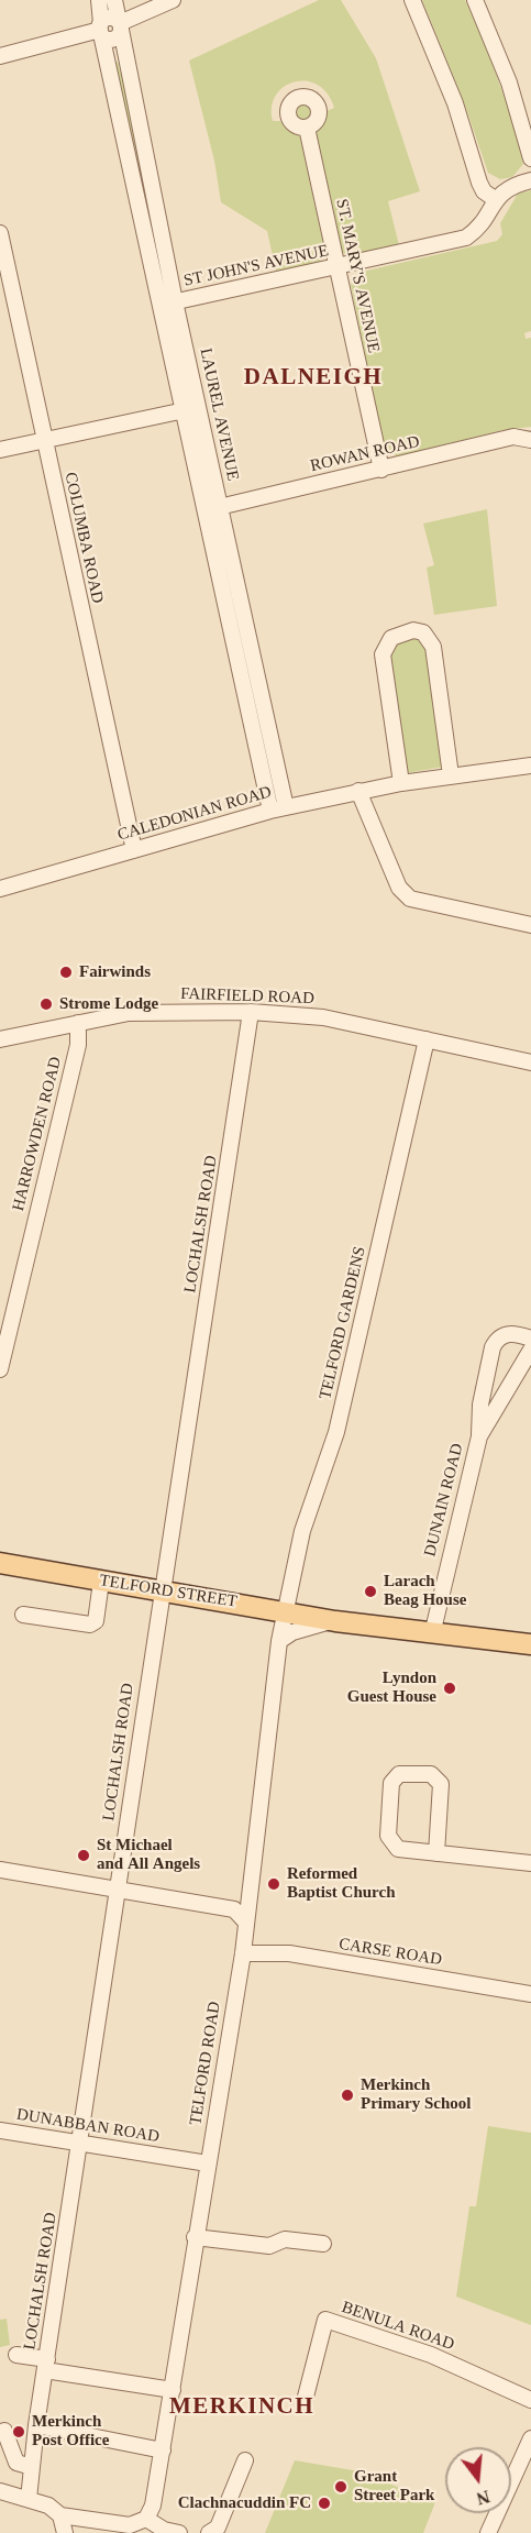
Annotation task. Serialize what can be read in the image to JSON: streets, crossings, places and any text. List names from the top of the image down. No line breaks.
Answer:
{"streets":{"main road":["TELFORD STREET"],"street":["ST JOHN'S AVENUE","ST. MARY'S AVENUE","LAUREL AVENUE","ROWAN ROAD","COLUMBA ROAD","CALEDONIAN ROAD","FAIRFIELD ROAD","HARROWDEN ROAD","LOCHALSH ROAD","TELFORD GARDENS","DUNAIN ROAD","CARSE ROAD","TELFORD ROAD","DUNABBAN ROAD","BENULA ROAD"]},"crossings":[["ST JOHN'S AVENUE","ST. MARY'S AVENUE"],["ST JOHN'S AVENUE","LAUREL AVENUE"],["ST. MARY'S AVENUE","ROWAN ROAD"],["LAUREL AVENUE","ROWAN ROAD"],["LAUREL AVENUE","CALEDONIAN ROAD"],["COLUMBA ROAD","CALEDONIAN ROAD"],["FAIRFIELD ROAD","HARROWDEN ROAD"],["FAIRFIELD ROAD","LOCHALSH ROAD"],["FAIRFIELD ROAD","TELFORD GARDENS"],["LOCHALSH ROAD","TELFORD STREET"],["LOCHALSH ROAD","DUNABBAN ROAD"],["TELFORD GARDENS","TELFORD STREET"],["TELFORD GARDENS","TELFORD ROAD"],["DUNAIN ROAD","TELFORD STREET"],["TELFORD STREET","TELFORD ROAD"],["CARSE ROAD","TELFORD ROAD"],["TELFORD ROAD","DUNABBAN ROAD"]],"districts":["DALNEIGH","MERKINCH"],"places":["Fairwinds","Strome Lodge","Larach Beag House","Lyndon Guest House","St Michael and All Angels","Reformed Baptist Church","Merkinch Primary School","Merkinch Post Office","Grant Street Park","Clachnacuddin FC"],"north":"bottom"}
